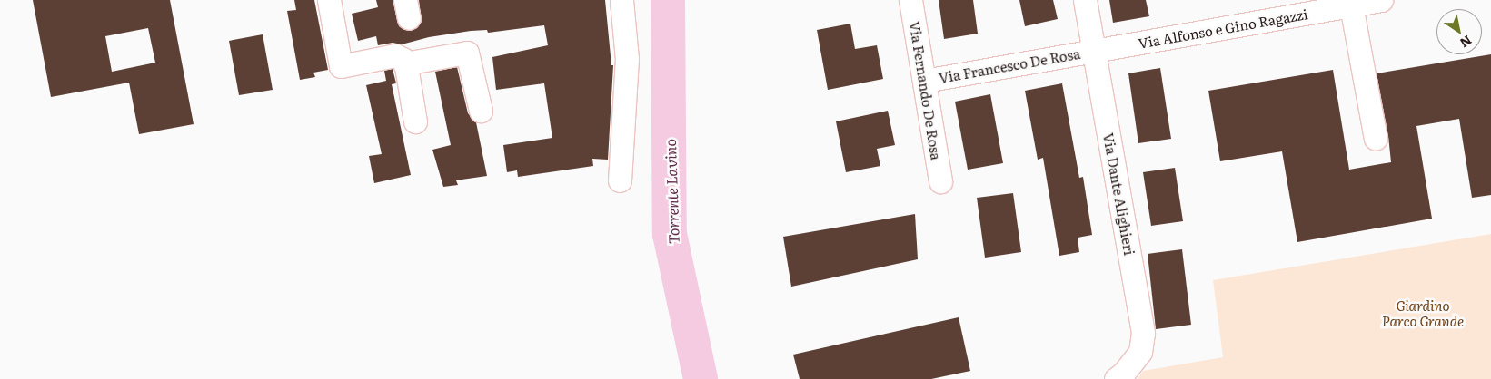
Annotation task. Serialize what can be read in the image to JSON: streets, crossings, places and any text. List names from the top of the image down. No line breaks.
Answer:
{"streets":{"street":["Via Alfonso e Gino Ragazzi","Via Francesco De Rosa","Via Fernando De Rosa","Via Dante Alighieri"]},"crossings":[["Via Alfonso e Gino Ragazzi","Via Francesco De Rosa"],["Via Alfonso e Gino Ragazzi","Via Dante Alighieri"],["Via Francesco De Rosa","Via Fernando De Rosa"],["Via Francesco De Rosa","Via Dante Alighieri"]],"water":["Torrente Lavino"],"parks":["Giardino Parco Grande"],"north":"bottom right"}
